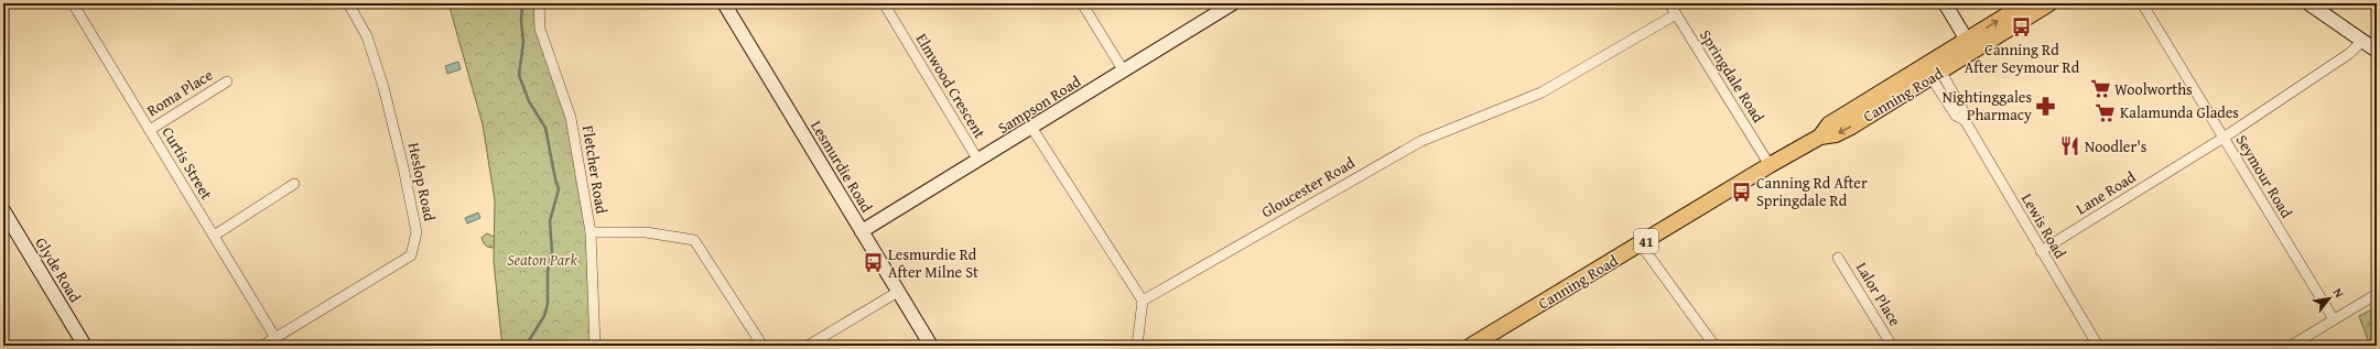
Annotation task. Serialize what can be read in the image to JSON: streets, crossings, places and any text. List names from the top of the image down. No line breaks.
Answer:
{"streets":{"main road":["Canning Road","41"],"street":["Springdale Road","Elmwood Crescent","Roma Place","Sampson Road","Curtis Street","Lesmurdie Road","Fletcher Road","Seymour Road","Heslop Road","Gloucester Road","Lane Road","Lewis Road","Glyde Road","Lalor Place"]},"crossings":[["Springdale Road","Canning Road"],["Springdale Road","Gloucester Road"],["Elmwood Crescent","Sampson Road"],["Roma Place","Curtis Street"],["Canning Road","Lewis Road"],["Sampson Road","Lesmurdie Road"],["Curtis Street","Heslop Road"],["Seymour Road","Lane Road"],["Lane Road","Lewis Road"]],"parks":["Seaton Park"],"places":{"bus stop":["Canning Rd After Seymour Rd","Canning Rd After Springdale Rd","Lesmurdie Rd After Milne St"],"supermarket":["Woolworths","Kalamunda Glades"],"pharmacy":["Nightinggales Pharmacy"],"restaurant":["Noodler's"]},"north":"top right"}
